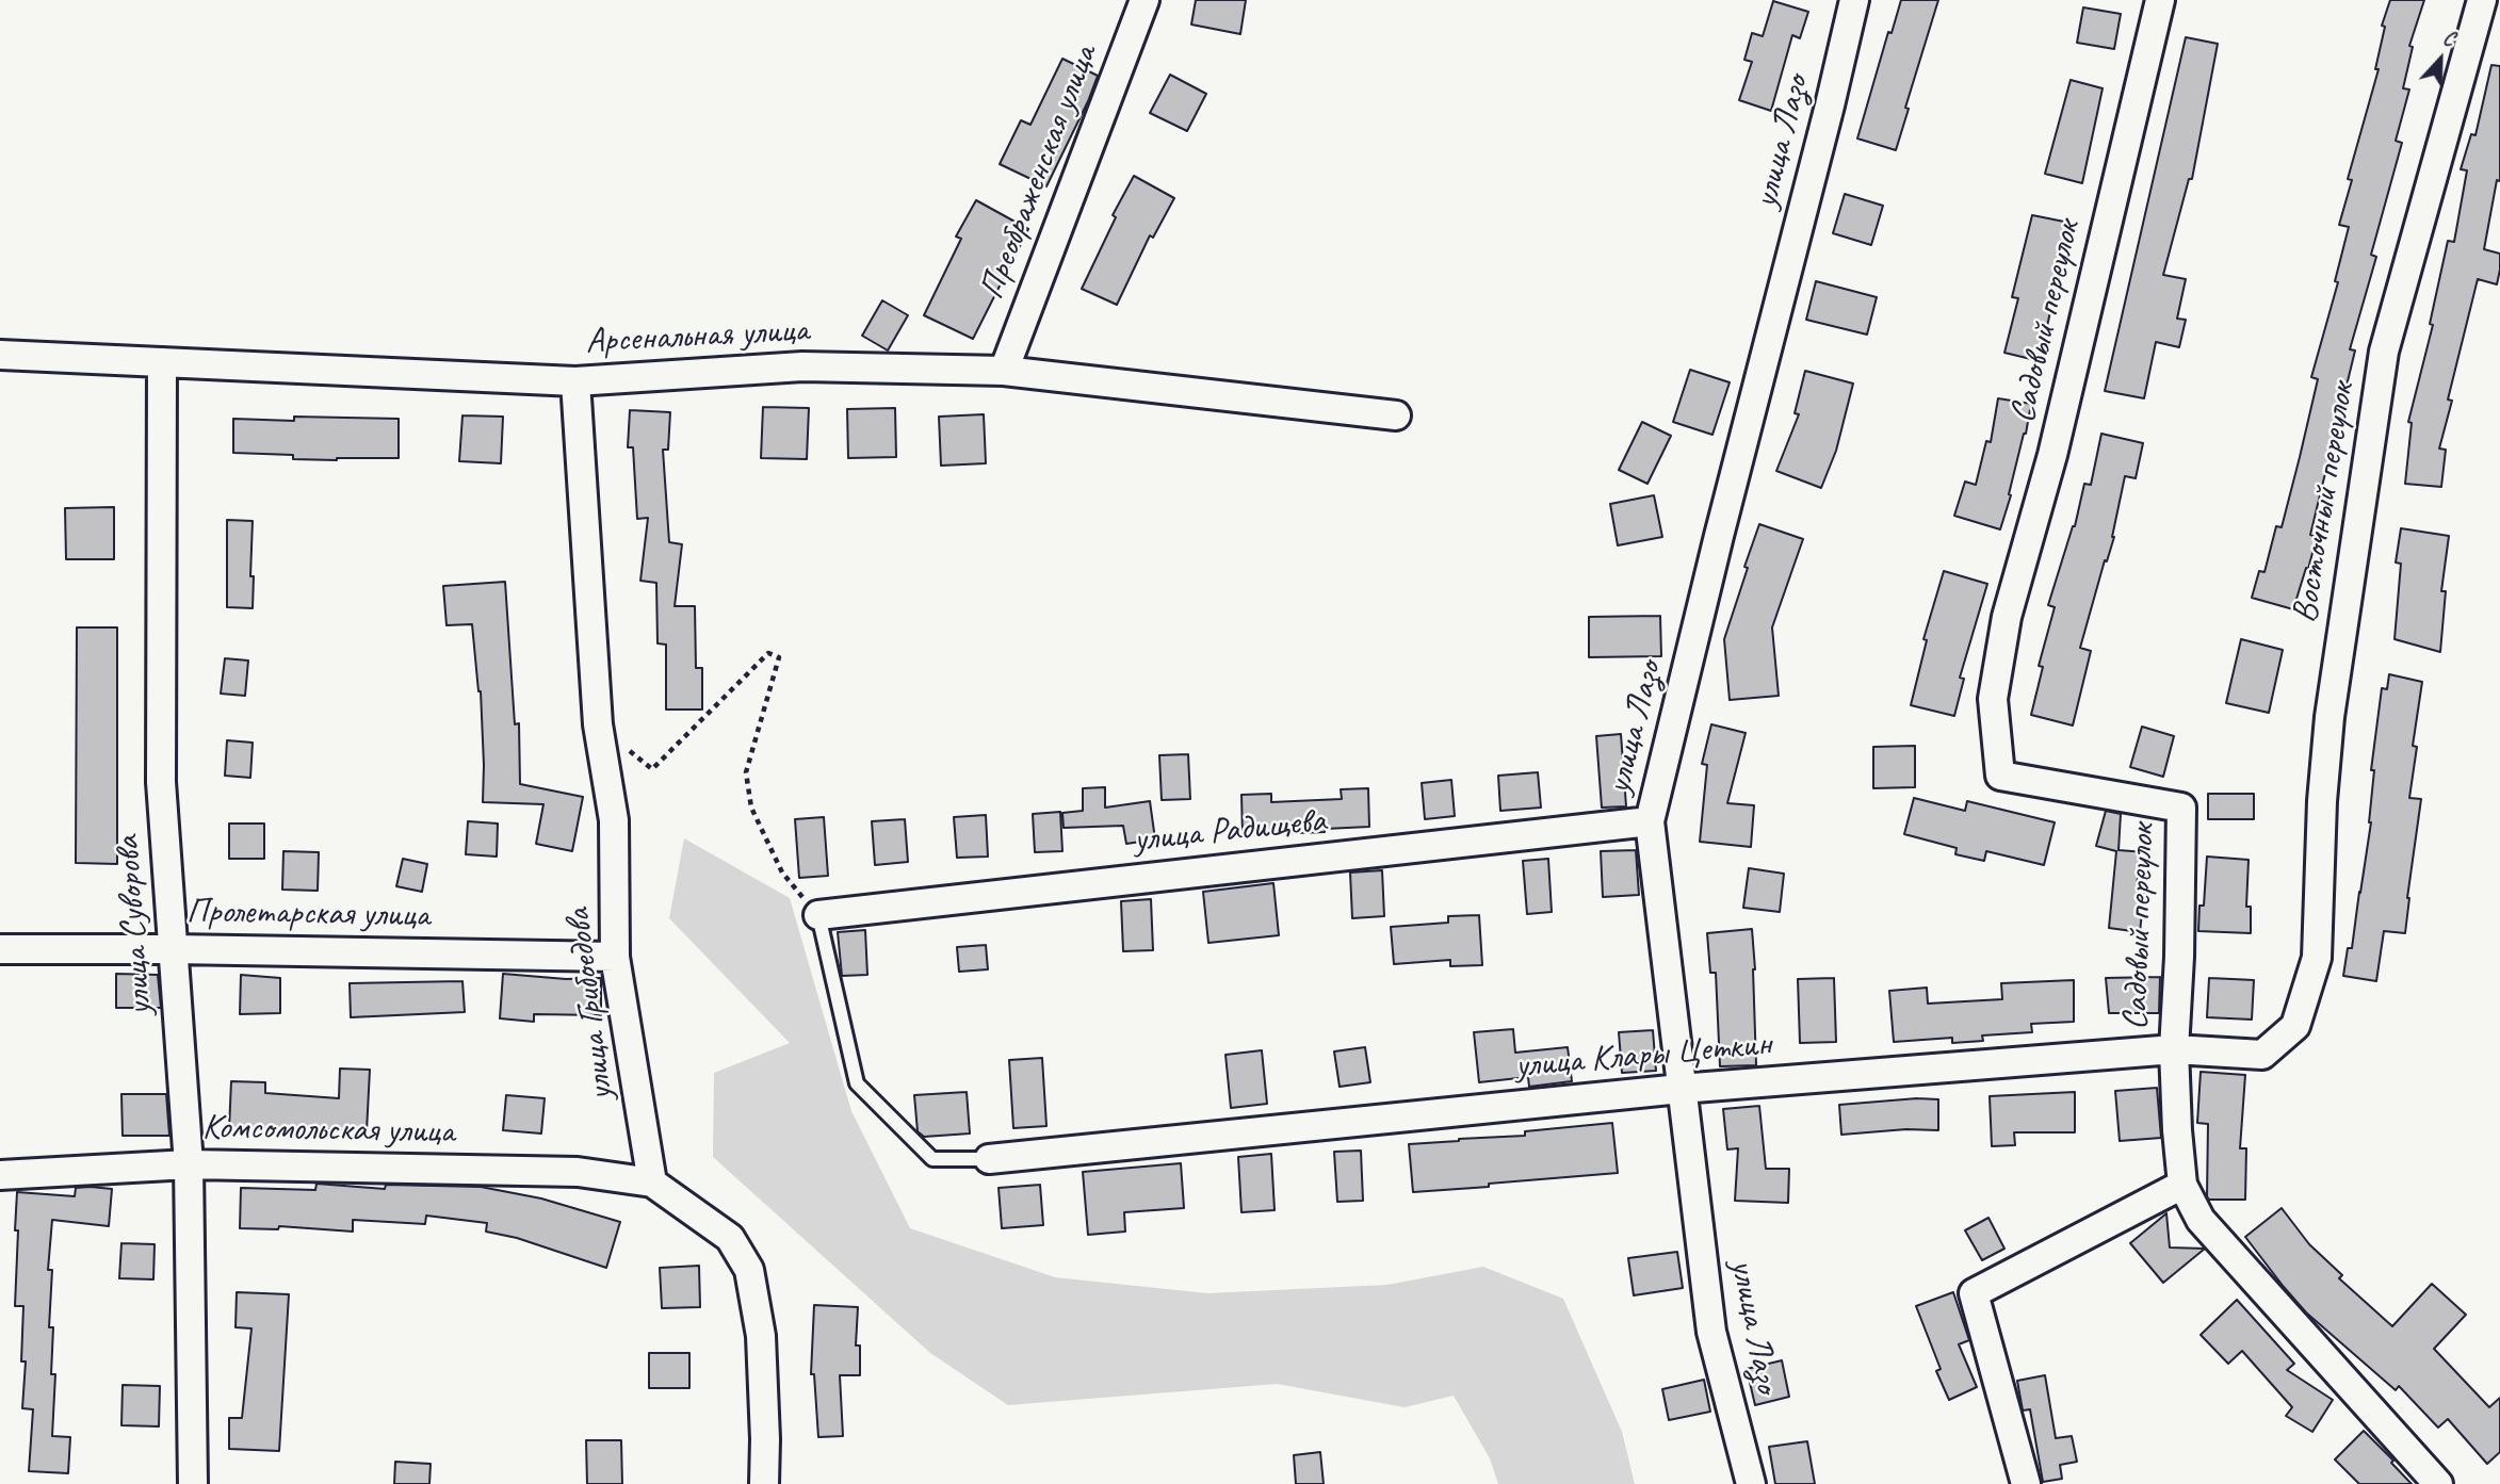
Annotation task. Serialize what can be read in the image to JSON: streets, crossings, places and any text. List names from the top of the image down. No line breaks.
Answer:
{"streets":{"street":["улица Лазо","Преображенская улица","Садовый переулок","Арсенальная улица","Восточный переулок","улица Радищева","Пролетарская улица","улица Суворова","улица Грибоедова","улица Клары Цеткин","Комсомольская улица"]},"crossings":[["улица Лазо","улица Радищева"],["улица Лазо","улица Клары Цеткин"],["Преображенская улица","Арсенальная улица"],["Садовый переулок","улица Клары Цеткин"],["Арсенальная улица","улица Суворова"],["Арсенальная улица","улица Грибоедова"],["Восточный переулок","улица Клары Цеткин"],["Пролетарская улица","улица Суворова"],["Пролетарская улица","улица Грибоедова"],["улица Суворова","Комсомольская улица"],["улица Грибоедова","Комсомольская улица"]],"north":"top"}
